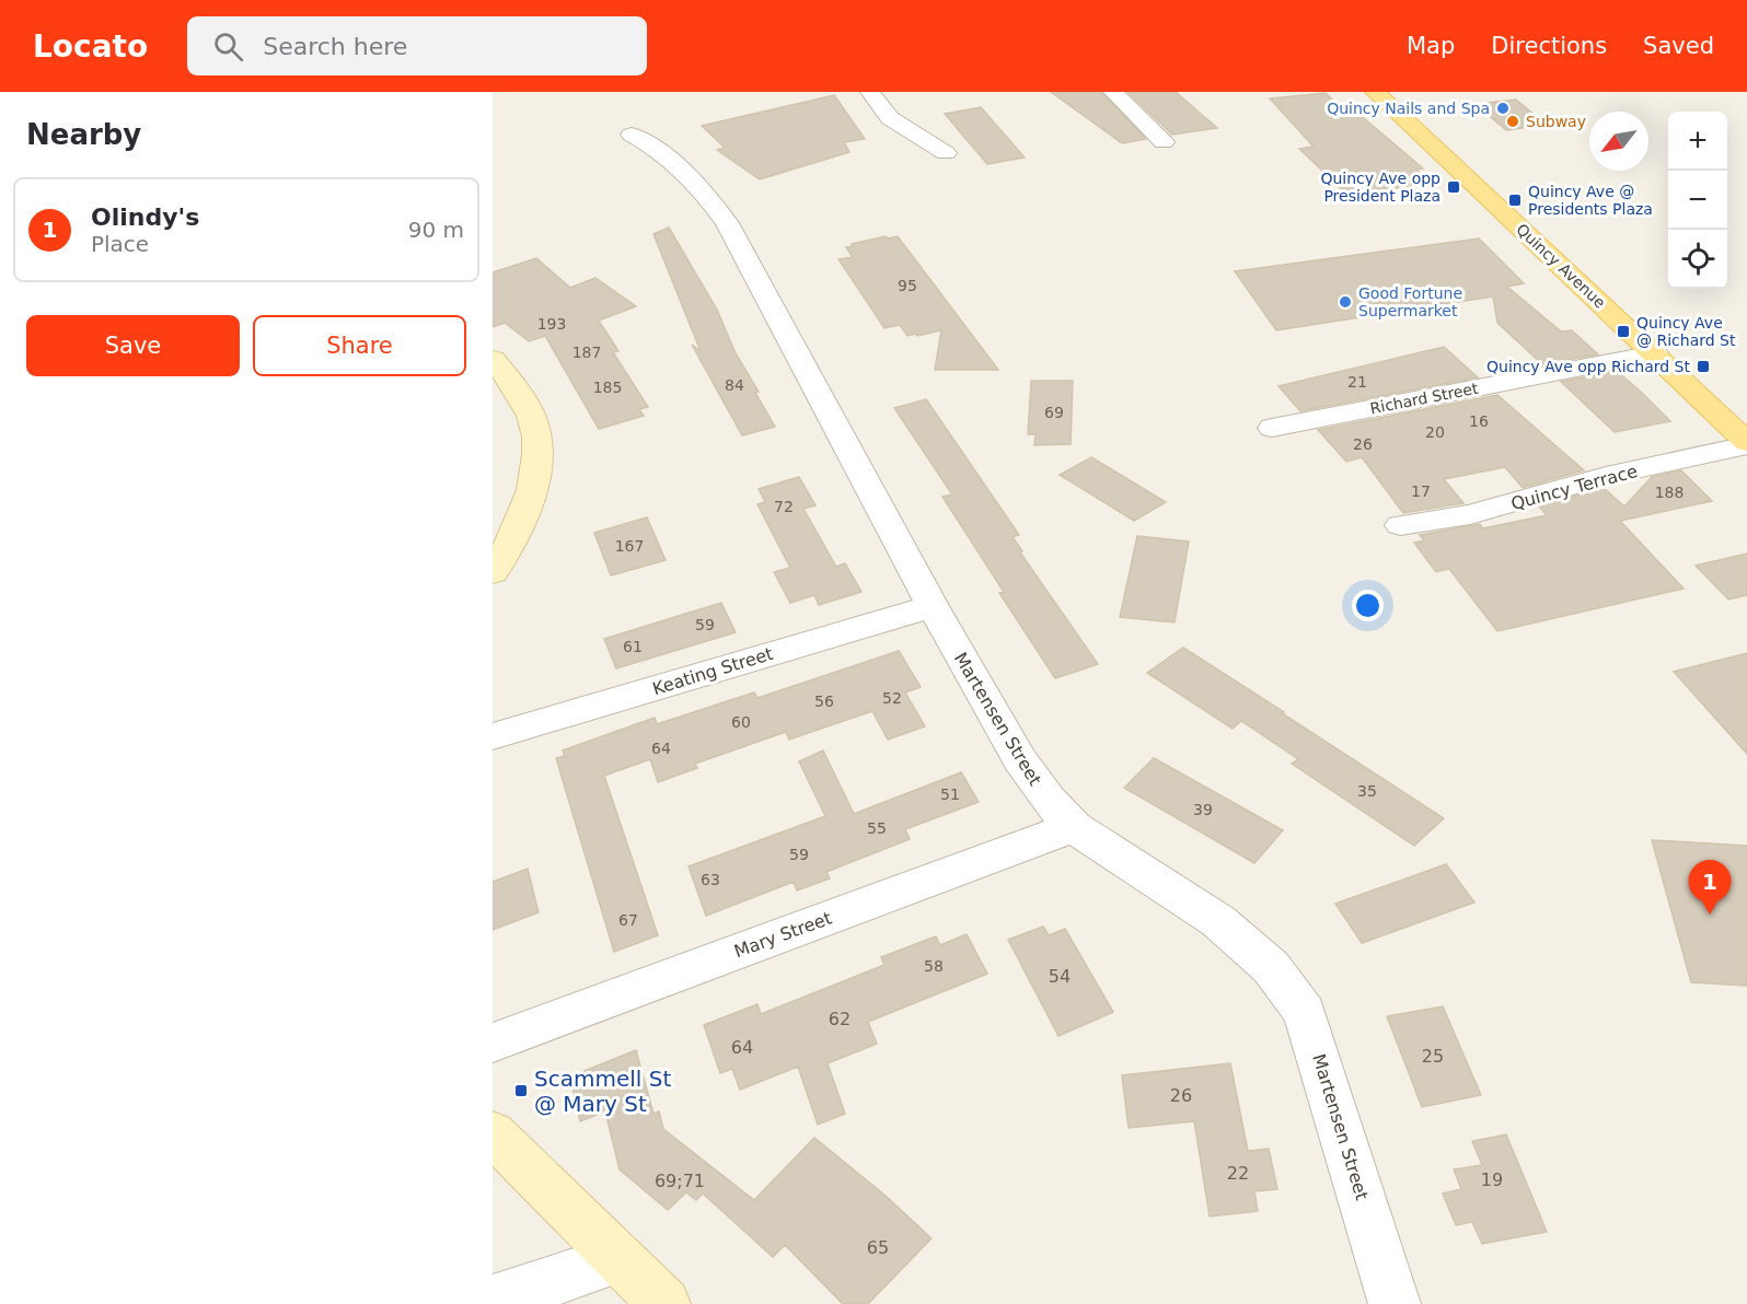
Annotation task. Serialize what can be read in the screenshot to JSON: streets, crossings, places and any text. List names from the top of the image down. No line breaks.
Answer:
{"streets":{"main road":["Quincy Avenue"],"street":["Richard Street","Quincy Terrace","Keating Street","Martensen Street","Mary Street"]},"crossings":[["Quincy Avenue","Richard Street"],["Quincy Avenue","Quincy Terrace"],["Keating Street","Martensen Street"],["Martensen Street","Mary Street"]],"places":{"other":["Quincy Nails and Spa","Subway","Good Fortune Supermarket"],"transit":["Quincy Ave opp President Plaza","Quincy Ave @ Presidents Plaza","Quincy Ave @ Richard St","Quincy Ave opp Richard St","Scammell St @ Mary St"]},"house_numbers":["95","193","187","21","84","185","69","16","20","26","17","188","72","167","59","61","52","56","60","64","35","51","39","55","59","63","67","58","54","62","64","25","26","22","19","69;71","65"],"north":"bottom left","page":{"header":"Locato","search":"Search here","nav":["Map","Directions","Saved"],"heading":"Nearby","map_buttons":["+","−"],"list":[{"mark":"1","name":"Olindy's","note":"Place","value":"90 m"}],"buttons":["Save","Share"],"pins":"1"}}
